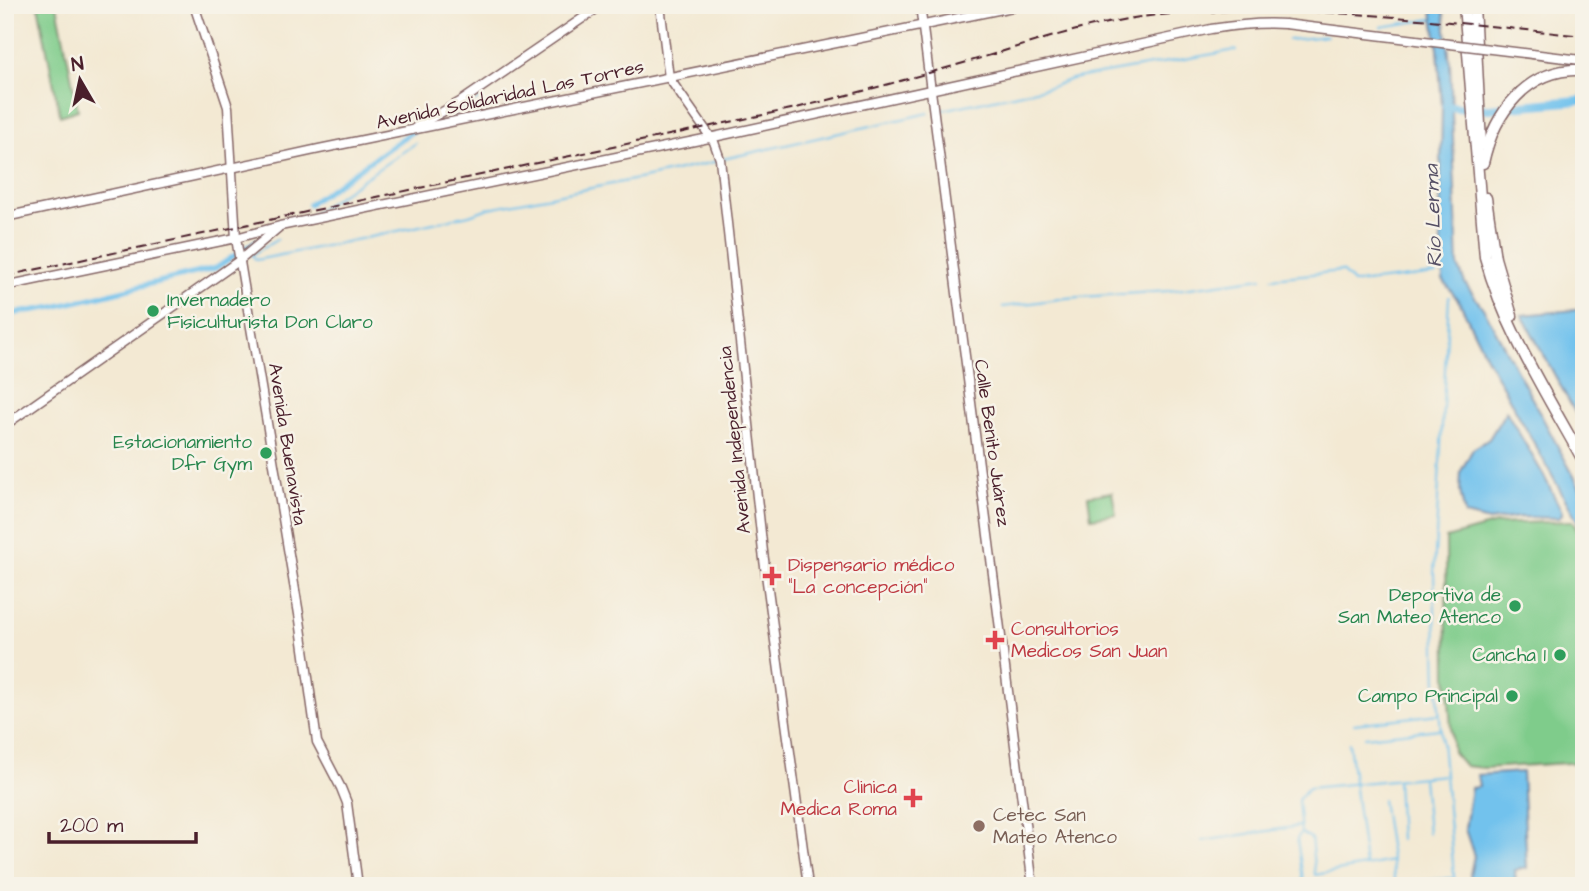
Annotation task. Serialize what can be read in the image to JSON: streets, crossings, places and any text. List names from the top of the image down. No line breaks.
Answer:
{"streets":{"main road":["Avenida Solidaridad Las Torres","Avenida Independencia","Calle Benito Juárez","Avenida Buenavista"]},"crossings":[["Avenida Solidaridad Las Torres","Avenida Independencia"],["Avenida Solidaridad Las Torres","Calle Benito Juárez"],["Avenida Solidaridad Las Torres","Avenida Buenavista"]],"water":["Río Lerma"],"places":{"other":["Invernadero Fisiculturista Don Claro","Estacionamiento Dfr Gym","Deportiva de San Mateo Atenco","Cancha 1","Campo Principal","Cetec San Mateo Atenco"],"health":["Dispensario médico \"La concepción\"","Consultorios Medicos San Juan","Clinica Medica Roma"]},"scale_bar":"200 m","north":"top"}
